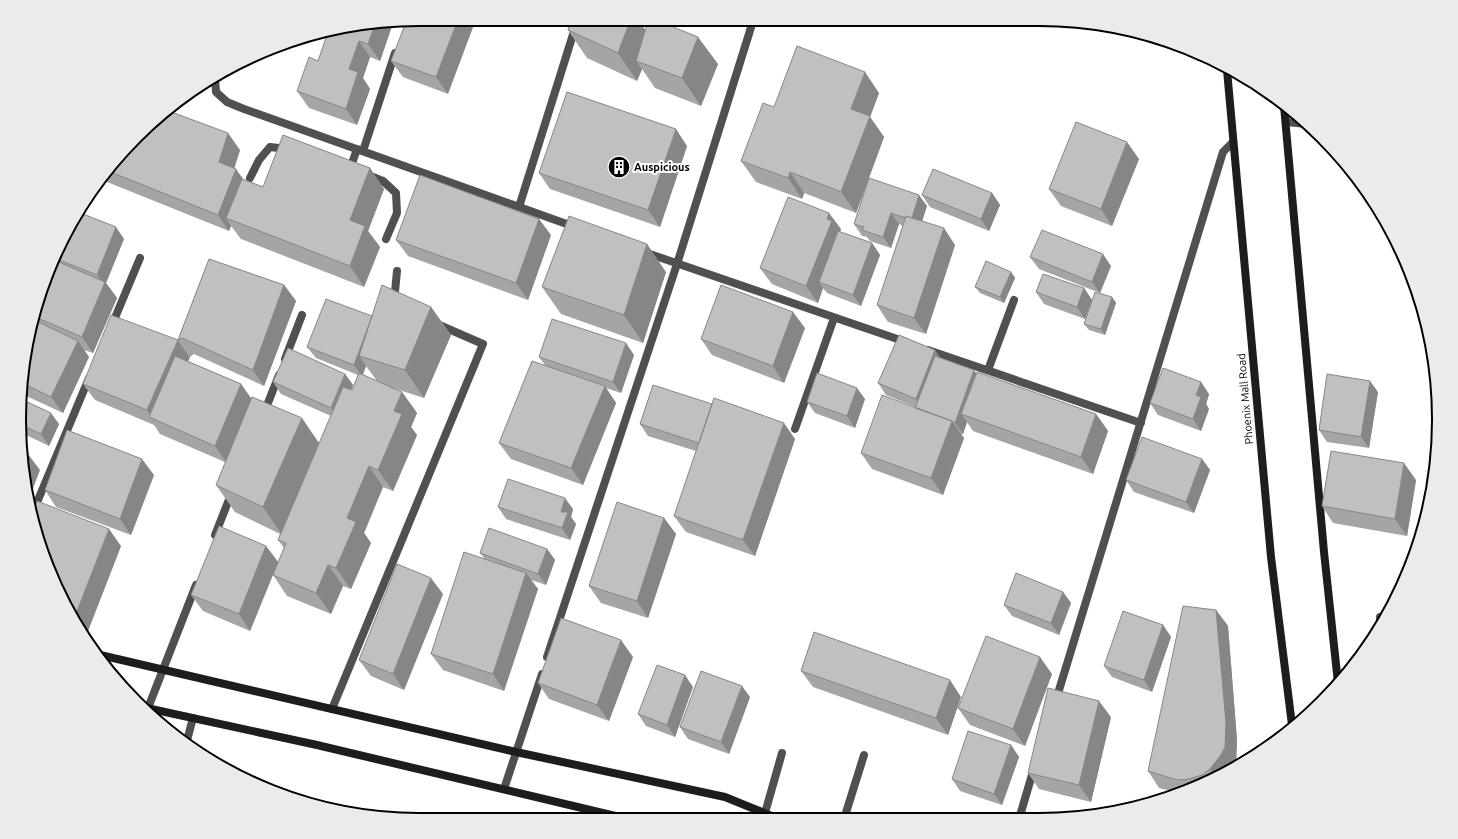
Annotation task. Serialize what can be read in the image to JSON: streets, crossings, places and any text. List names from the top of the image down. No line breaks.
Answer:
{"streets":{"street":["Phoenix Mall Road"]},"places":{"building":["Auspicious"]}}
